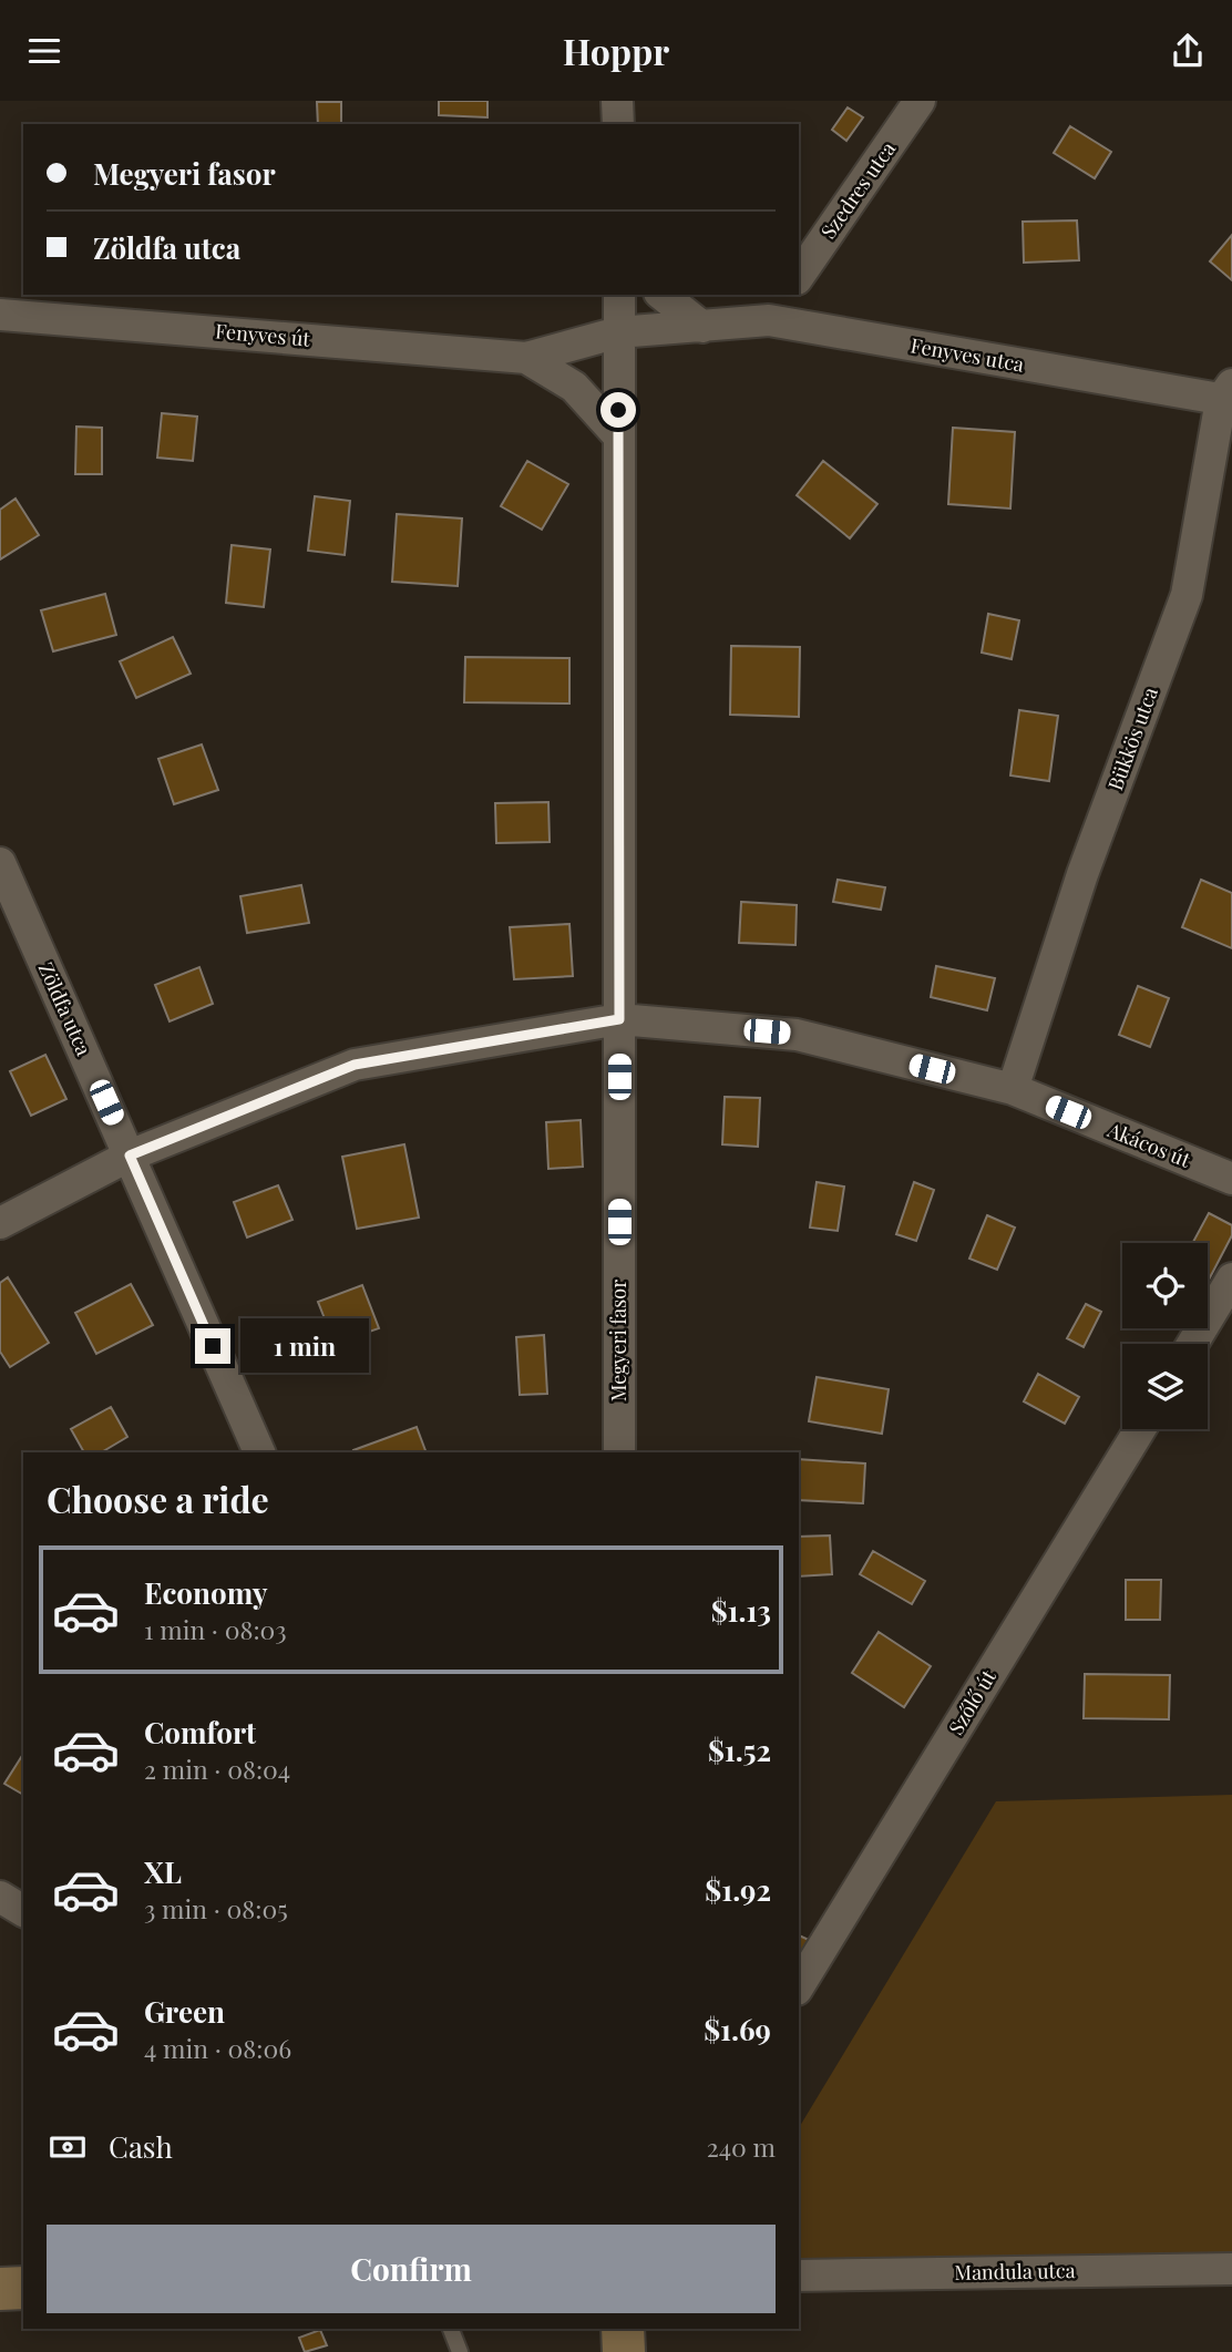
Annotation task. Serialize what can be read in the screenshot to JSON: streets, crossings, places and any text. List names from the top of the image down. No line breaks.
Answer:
{"streets":{"street":["Szedres utca","Fenyves út","Fenyves utca","Bükkös utca","Zöldfa utca","Akácos út","Megyeri fasor","Szőlő út","Mandula utca"]},"crossings":[["Fenyves út","Fenyves utca"],["Fenyves utca","Bükkös utca"],["Fenyves utca","Megyeri fasor"],["Bükkös utca","Akácos út"],["Zöldfa utca","Akácos út"],["Akácos út","Megyeri fasor"]],"page":{"header":"Hoppr","banner":["Megyeri fasor","Zöldfa utca"],"bubble":"1 min","heading":"Choose a ride","list":[{"name":"Economy","note":"1 min · 08:03","value":"$1.13"},{"name":"Comfort","note":"2 min · 08:04","value":"$1.52"},{"name":"XL","note":"3 min · 08:05","value":"$1.92"},{"name":"Green","note":"4 min · 08:06","value":"$1.69"}],"pay":["Cash","240 m"],"buttons":"Confirm"}}
